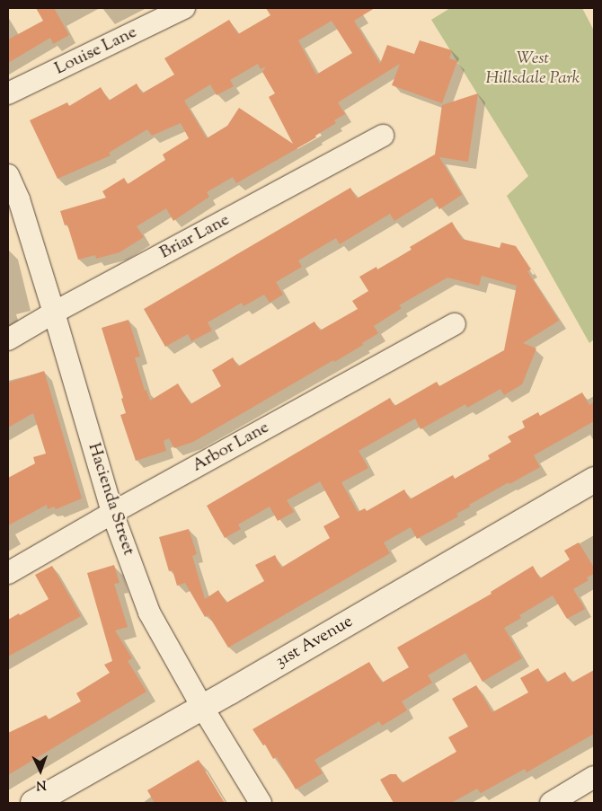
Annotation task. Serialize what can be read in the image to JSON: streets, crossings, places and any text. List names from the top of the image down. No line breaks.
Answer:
{"streets":{"street":["Louise Lane","Briar Lane","Arbor Lane","Hacienda Street","31st Avenue"]},"crossings":[["Briar Lane","Hacienda Street"],["Arbor Lane","Hacienda Street"],["Hacienda Street","31st Avenue"]],"parks":["West Hillsdale Park"],"north":"bottom"}
